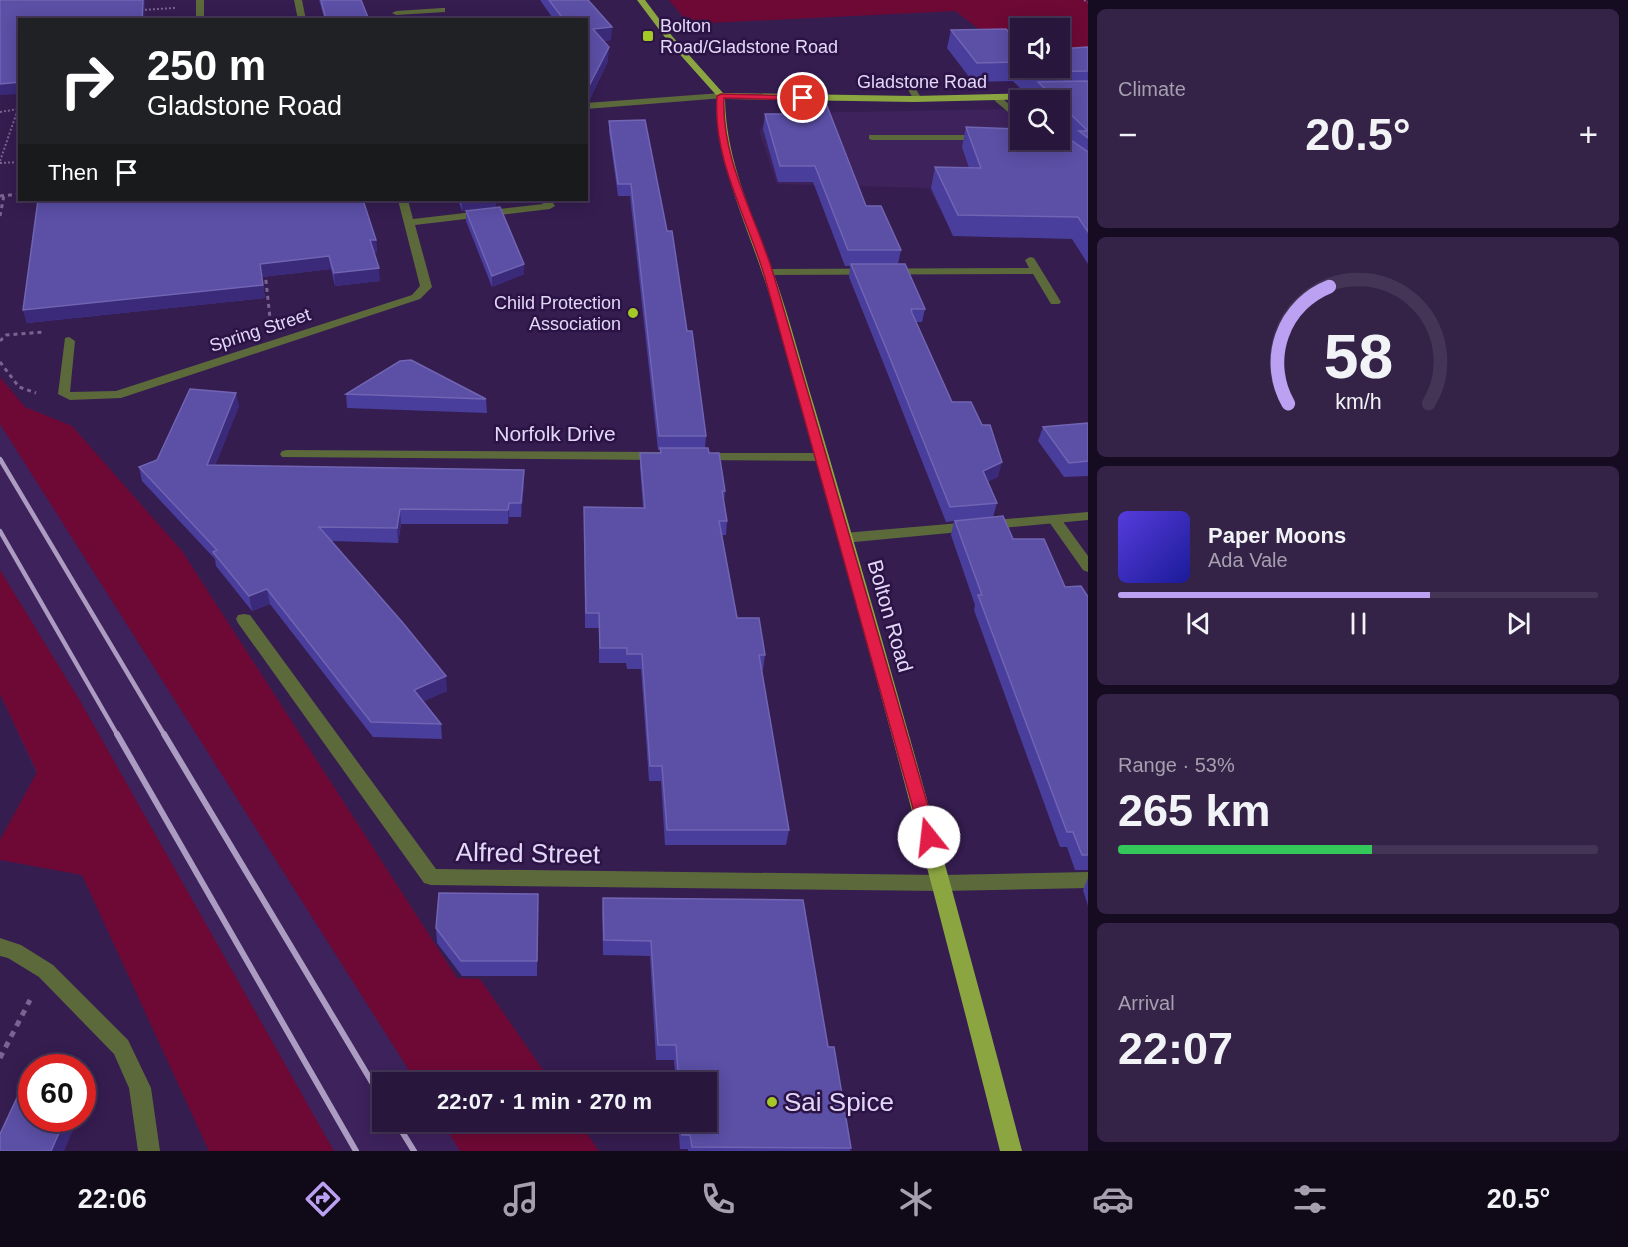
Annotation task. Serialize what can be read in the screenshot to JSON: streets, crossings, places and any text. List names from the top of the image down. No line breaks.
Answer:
{"streets":{"main road":["Gladstone Road","Bolton Road"],"street":["Spring Street","Norfolk Drive","Alfred Street"]},"crossings":[["Gladstone Road","Bolton Road"],["Bolton Road","Alfred Street"]],"places":{"transit":["Bolton Road/Gladstone Road"],"other":["Child Protection Association","Sai Spice"]},"page":{"tile":["Climate",["Range · 53%","265 km"],["Arrival","22:07"]],"turn":["250 m","Gladstone Road"],"heat":["−","20.5°","+"],"then":"Then","song":["Paper Moons","Ada Vale"],"limit":"60","trip":"22:07 · 1 min · 270 m","tabs":["22:06","20.5°"],"gauge":["58","km/h"]}}
